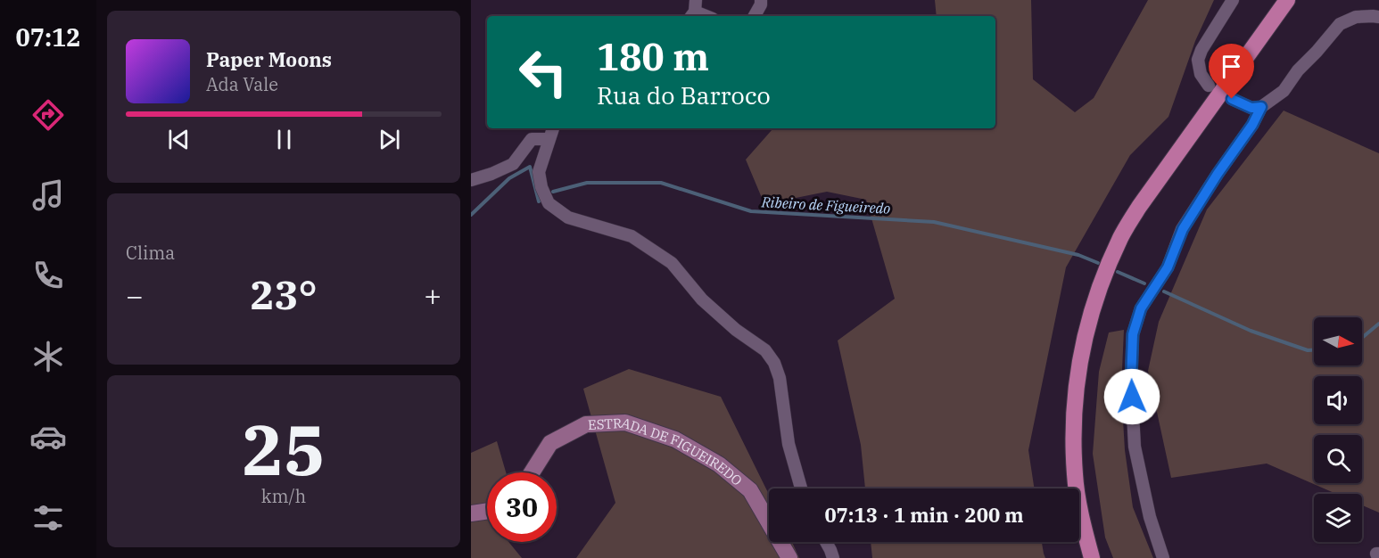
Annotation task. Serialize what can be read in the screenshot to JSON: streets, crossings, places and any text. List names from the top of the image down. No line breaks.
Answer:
{"streets":{"street":["ESTRADA DE FIGUEIREDO"]},"water":["Ribeiro de Figueiredo"],"north":"right","page":{"tabs":"07:12","turn":["180 m","Rua do Barroco"],"song":["Paper Moons","Ada Vale"],"tile":["Clima",["25","km/h"]],"heat":["−","23°","+"],"limit":"30","trip":"07:13 · 1 min · 200 m"}}
